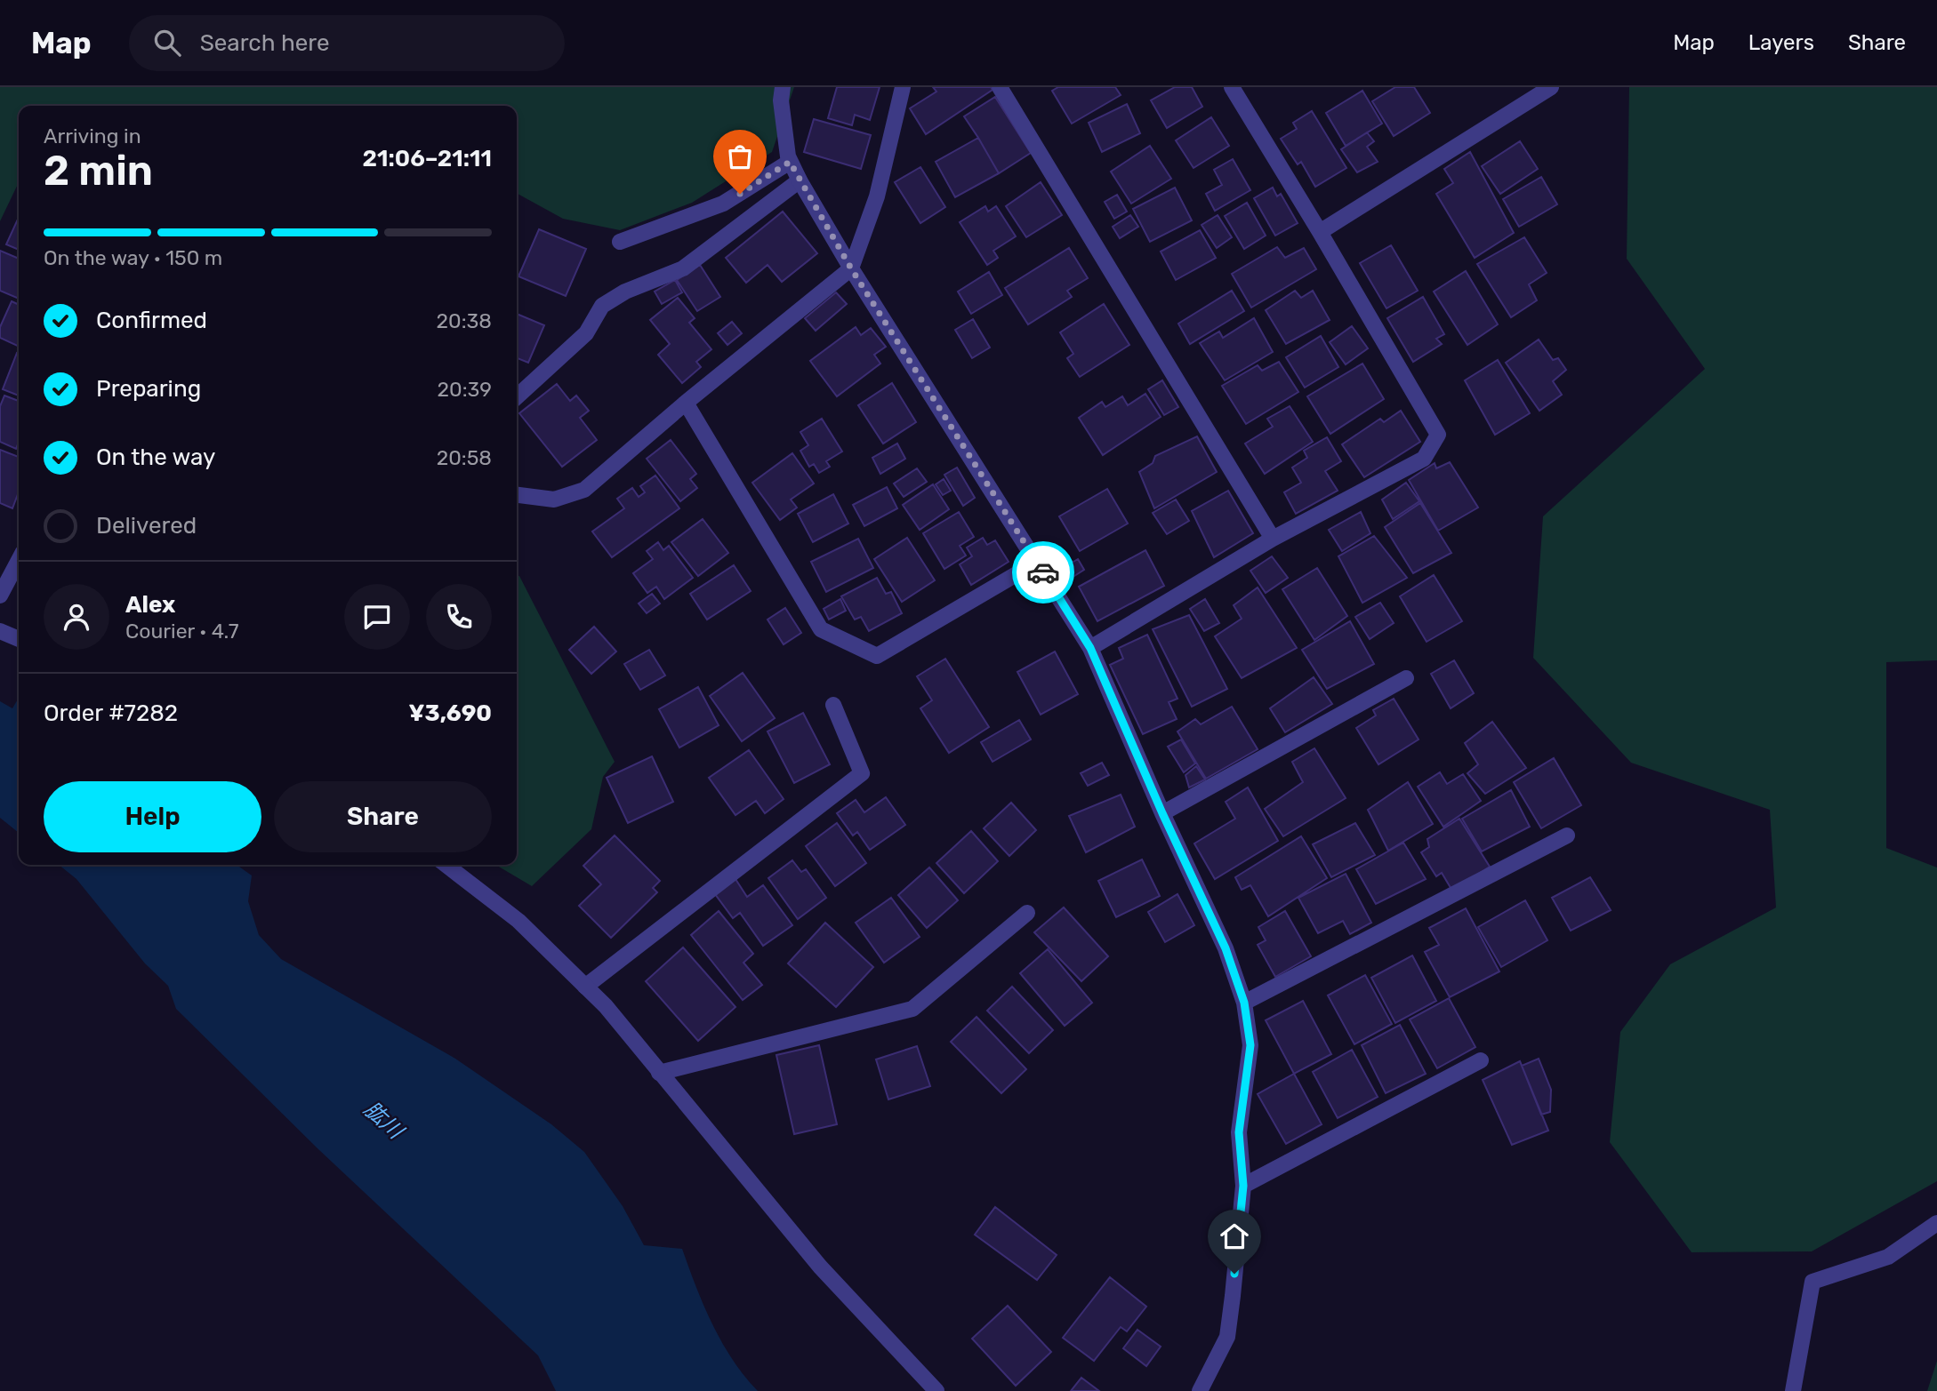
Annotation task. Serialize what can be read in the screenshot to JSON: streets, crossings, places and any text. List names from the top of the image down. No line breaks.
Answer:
{"water":["肱川"],"page":{"header":"Map","search":"Search here","nav":["Map","Layers","Share"],"heading":["2 min","Arriving in","21:06–21:11"],"panel":["Alex","Courier · 4.7","Order #7282","¥3,690"],"bar":"On the way · 150 m","list":[["Confirmed","20:38"],["Preparing","20:39"],["On the way","20:58"],"Delivered"],"buttons":["Help","Share"]}}
